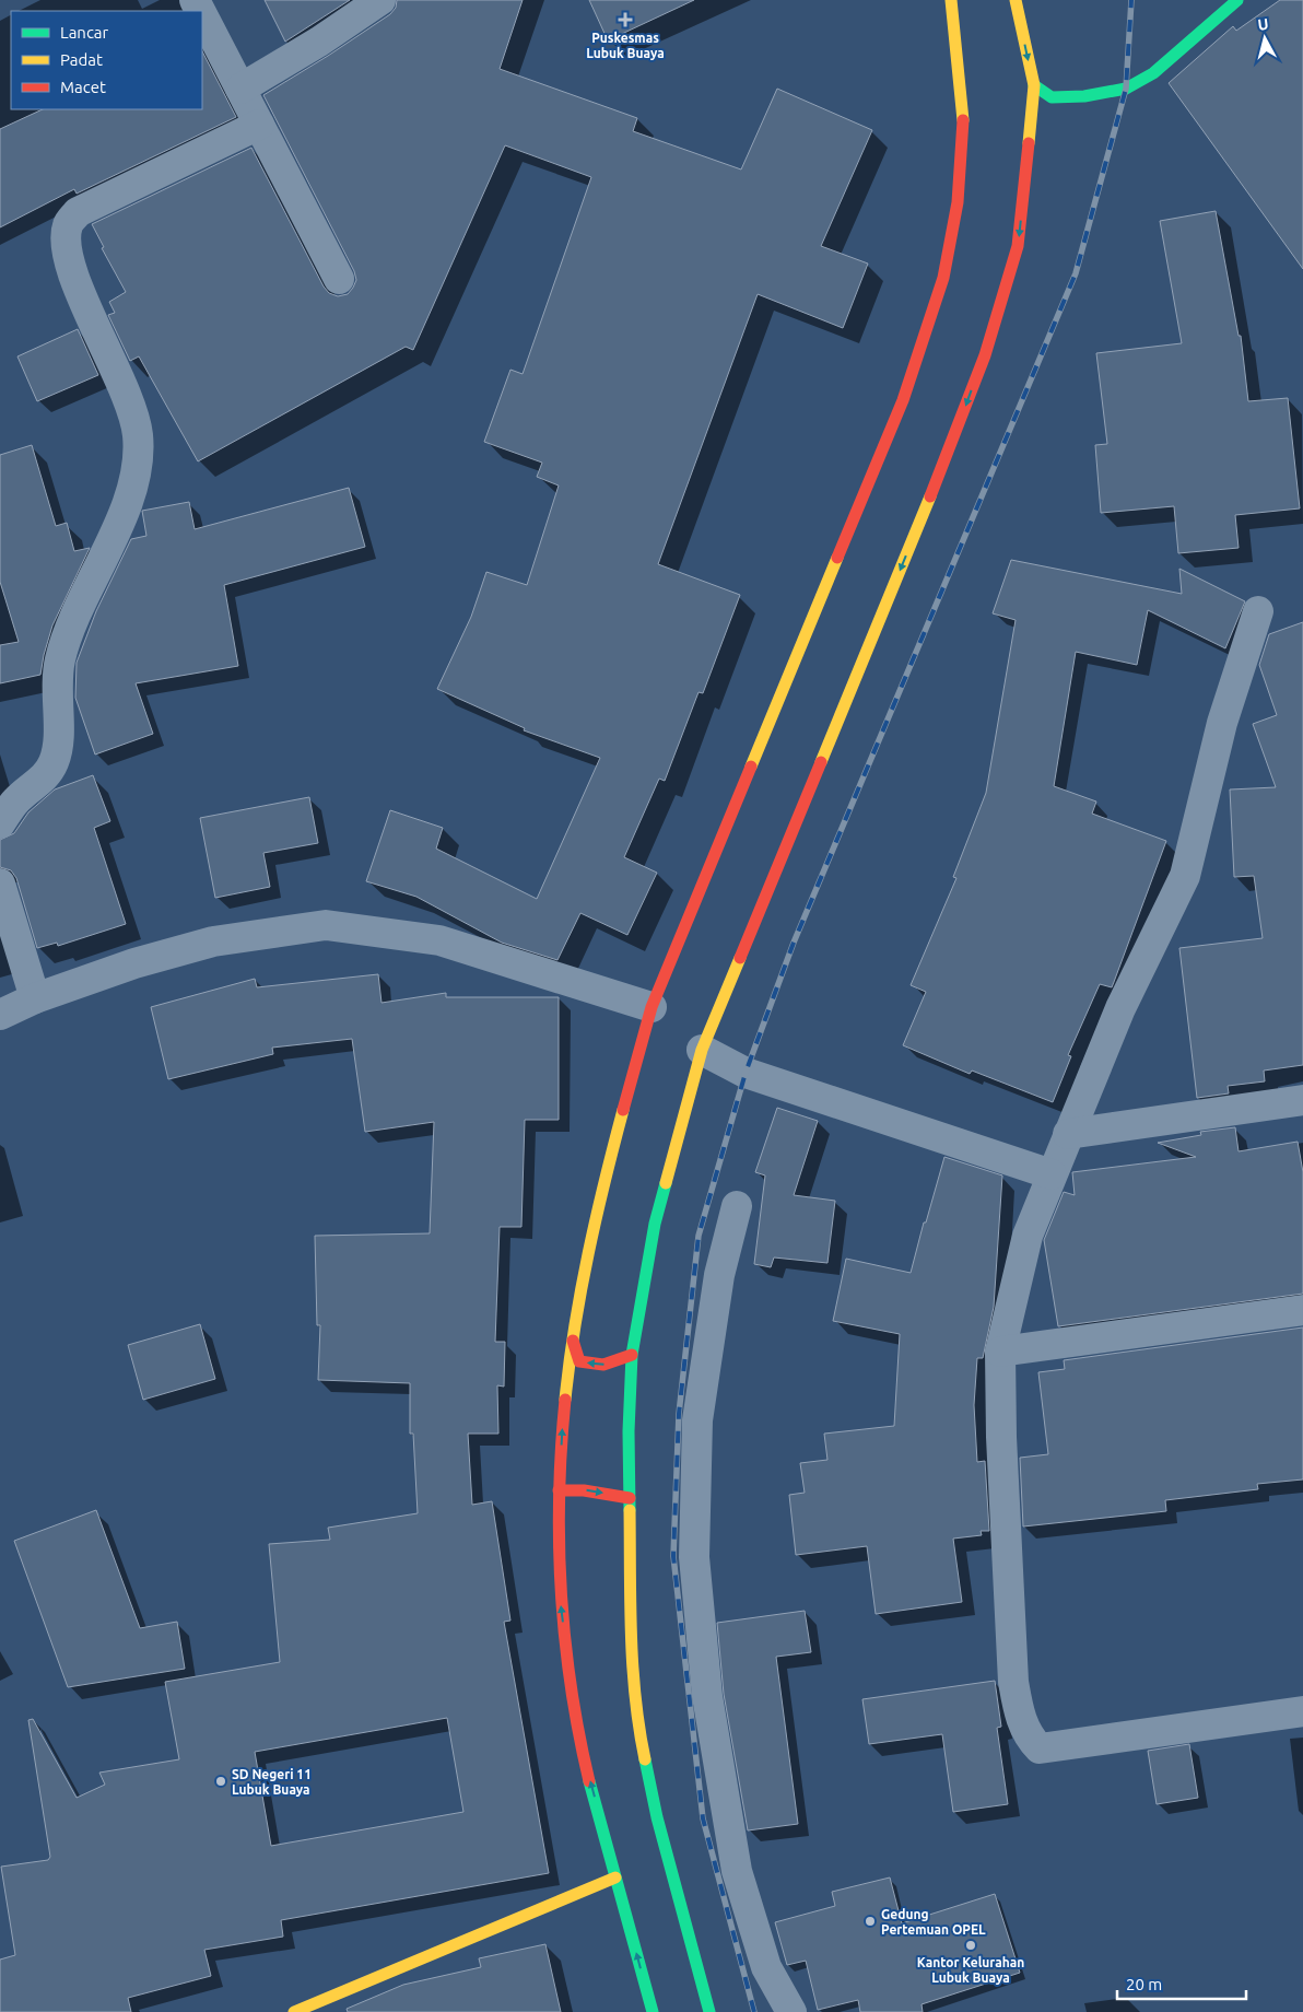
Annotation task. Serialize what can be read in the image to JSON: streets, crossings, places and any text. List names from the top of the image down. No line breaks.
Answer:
{"places":{"health":["Puskesmas Lubuk Buaya"],"other":["SD Negeri 11 Lubuk Buaya","Gedung Pertemuan OPEL","Kantor Kelurahan Lubuk Buaya"]},"legend":["Lancar","Padat","Macet"],"scale_bar":"20 m","north":"top"}
